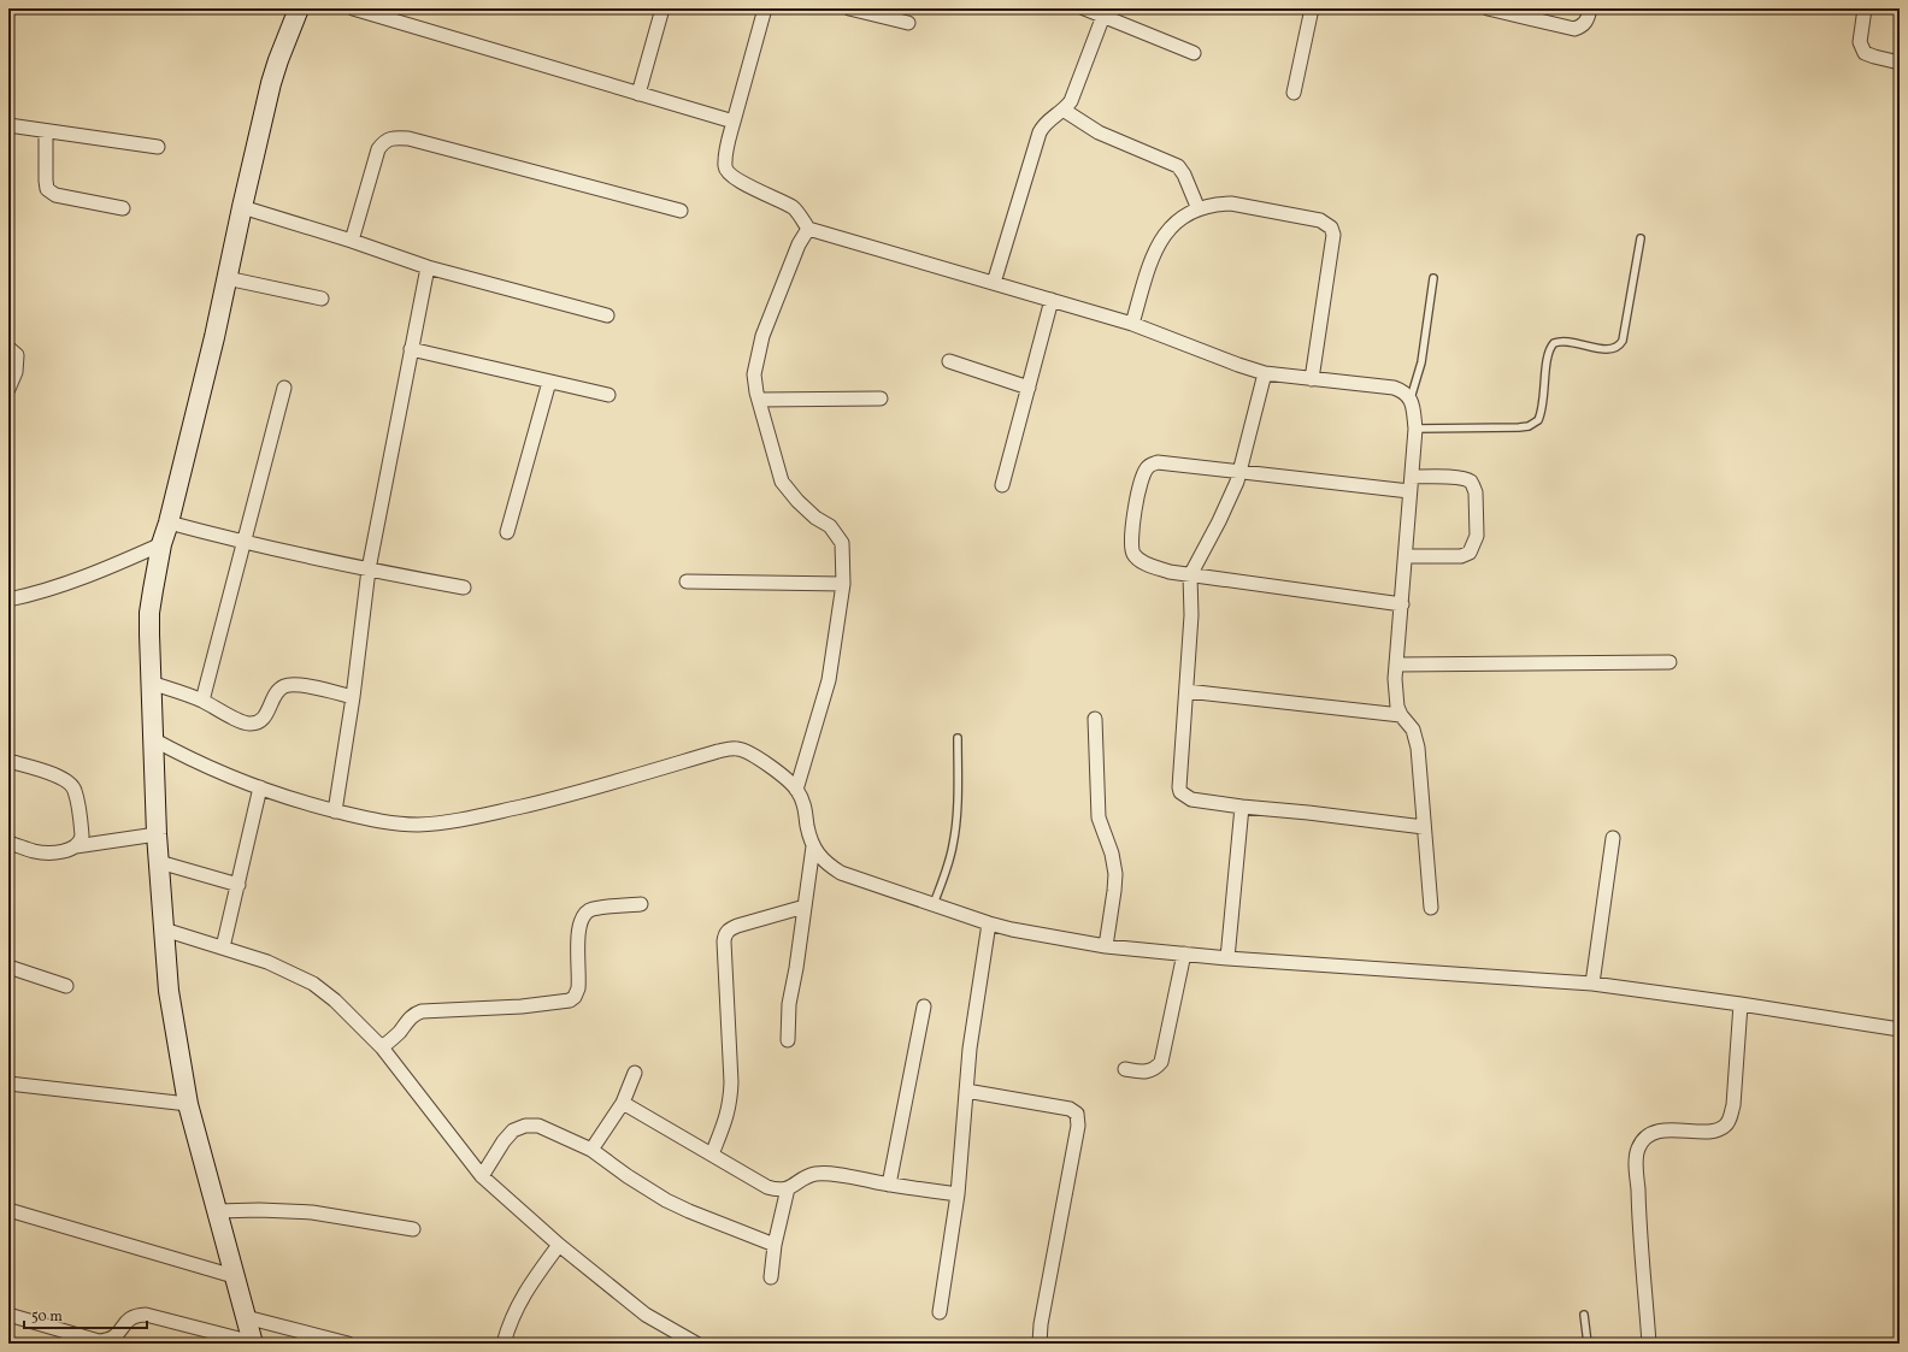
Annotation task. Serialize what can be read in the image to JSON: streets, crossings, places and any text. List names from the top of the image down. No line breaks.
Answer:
{"scale_bar":"50 m"}
